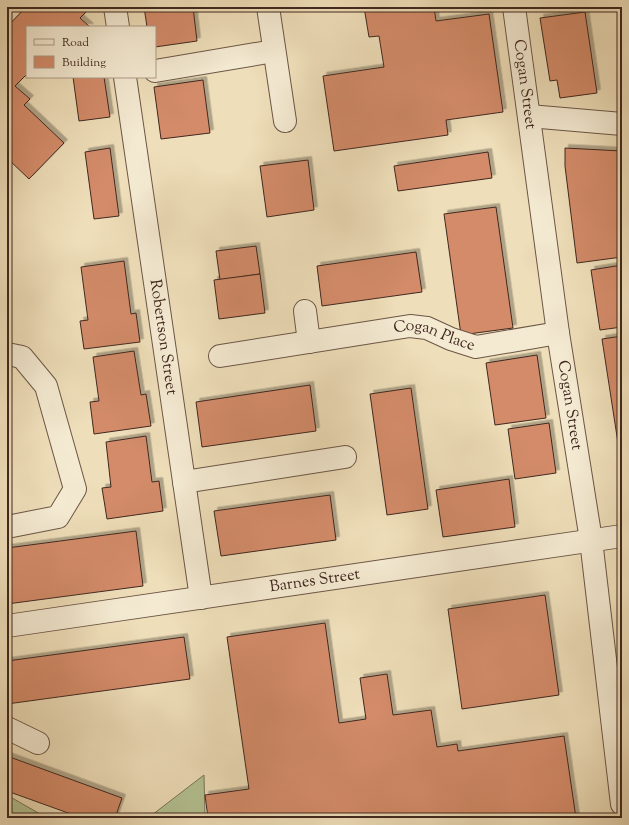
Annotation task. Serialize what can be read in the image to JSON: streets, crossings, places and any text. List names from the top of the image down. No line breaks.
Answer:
{"streets":{"street":["Cogan Street","Robertson Street","Cogan Place","Barnes Street"]},"crossings":[["Cogan Street","Cogan Place"],["Cogan Street","Barnes Street"],["Robertson Street","Barnes Street"]],"legend":["Road","Building"]}
